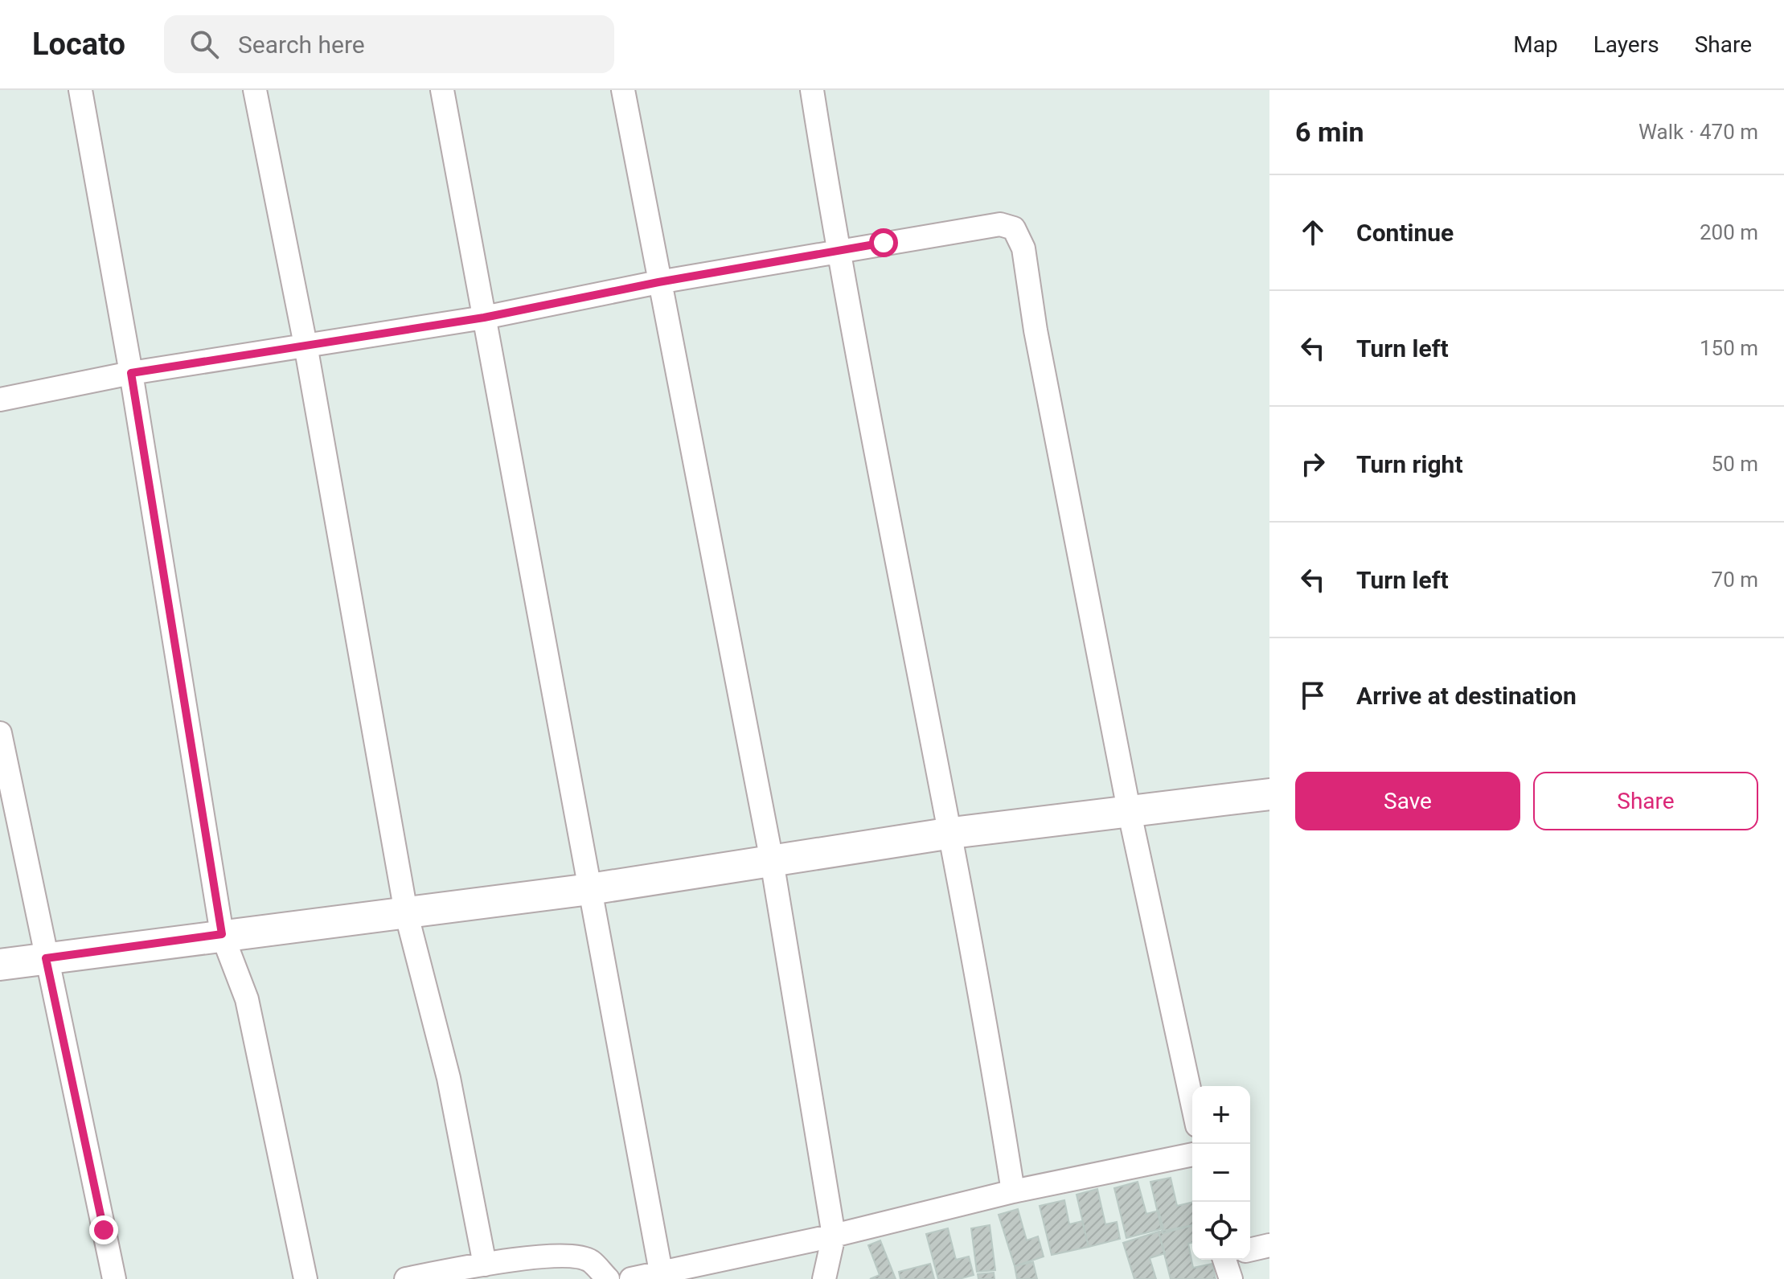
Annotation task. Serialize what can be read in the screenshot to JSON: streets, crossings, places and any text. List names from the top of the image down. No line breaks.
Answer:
{"page":{"header":"Locato","search":"Search here","nav":["Map","Layers","Share"],"heading":["6 min","Walk · 470 m"],"list":[["Continue","200 m"],["Turn left","150 m"],["Turn right","50 m"],["Turn left","70 m"],"Arrive at destination"],"buttons":["Save","Share"],"map_buttons":["+","−"]}}
